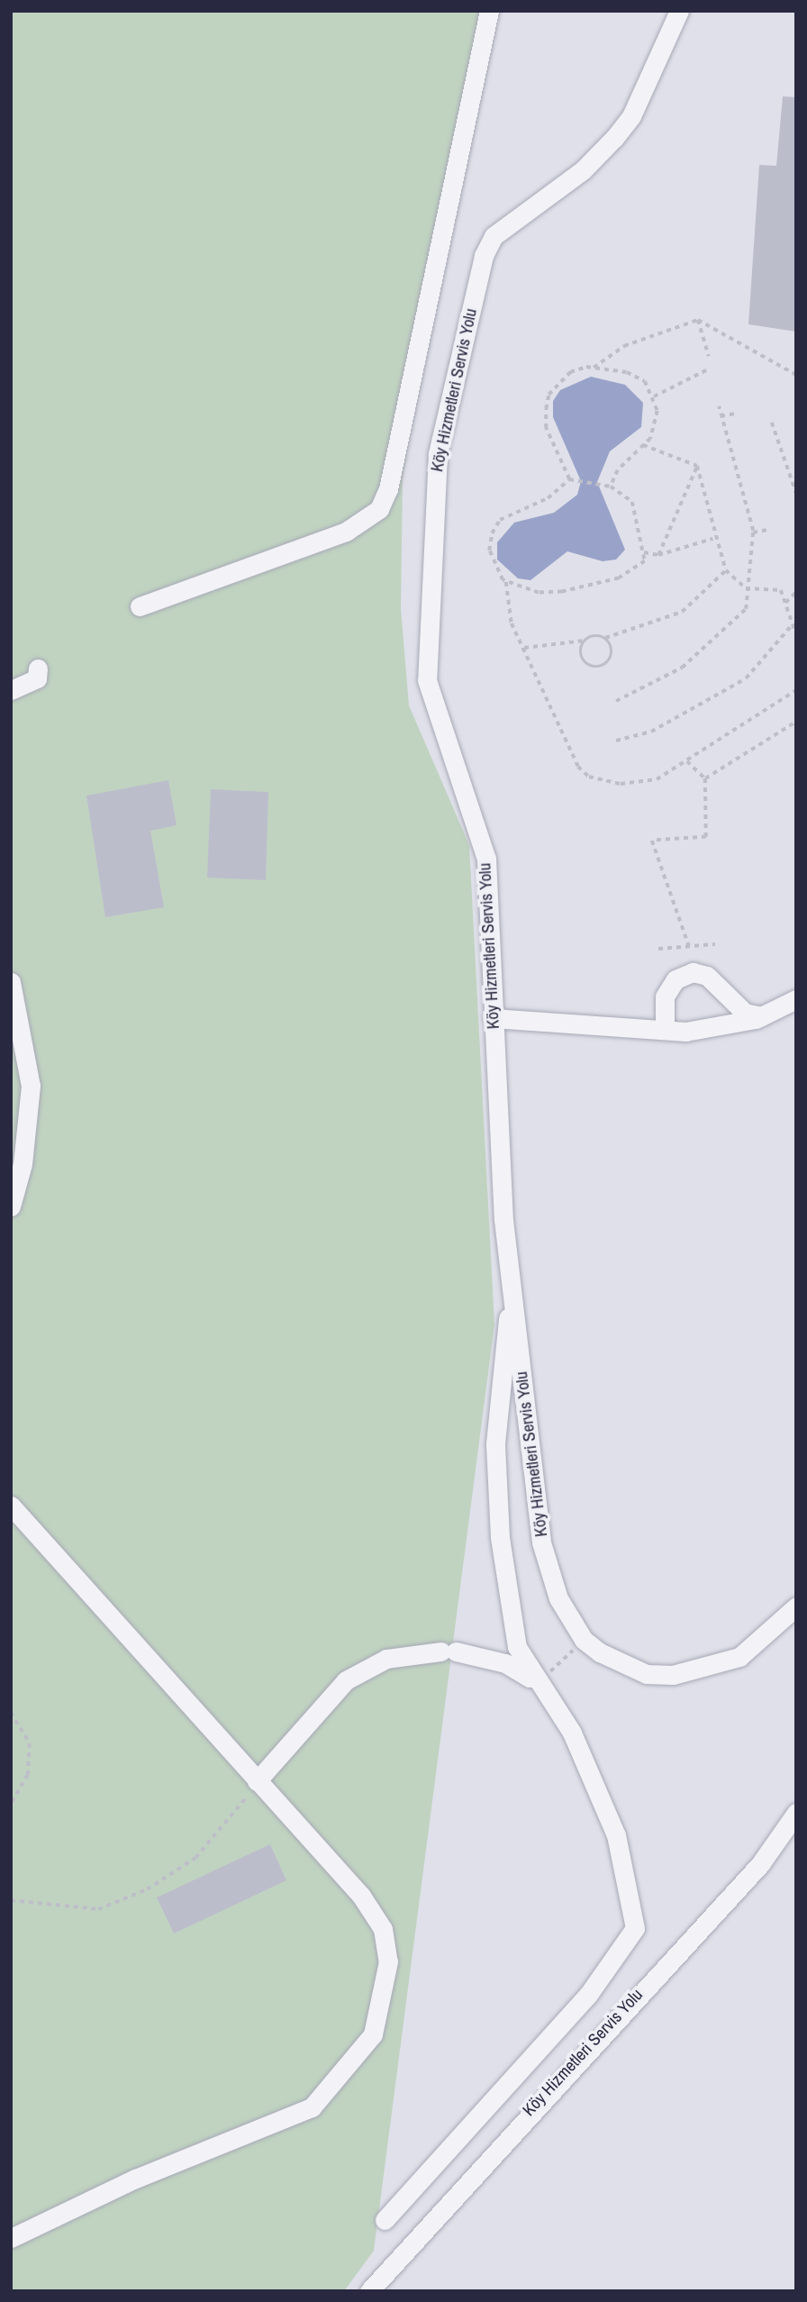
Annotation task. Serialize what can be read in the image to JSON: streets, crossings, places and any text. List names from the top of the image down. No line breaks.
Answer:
{"streets":{"street":["Köy Hizmetleri Servis Yolu"]}}
